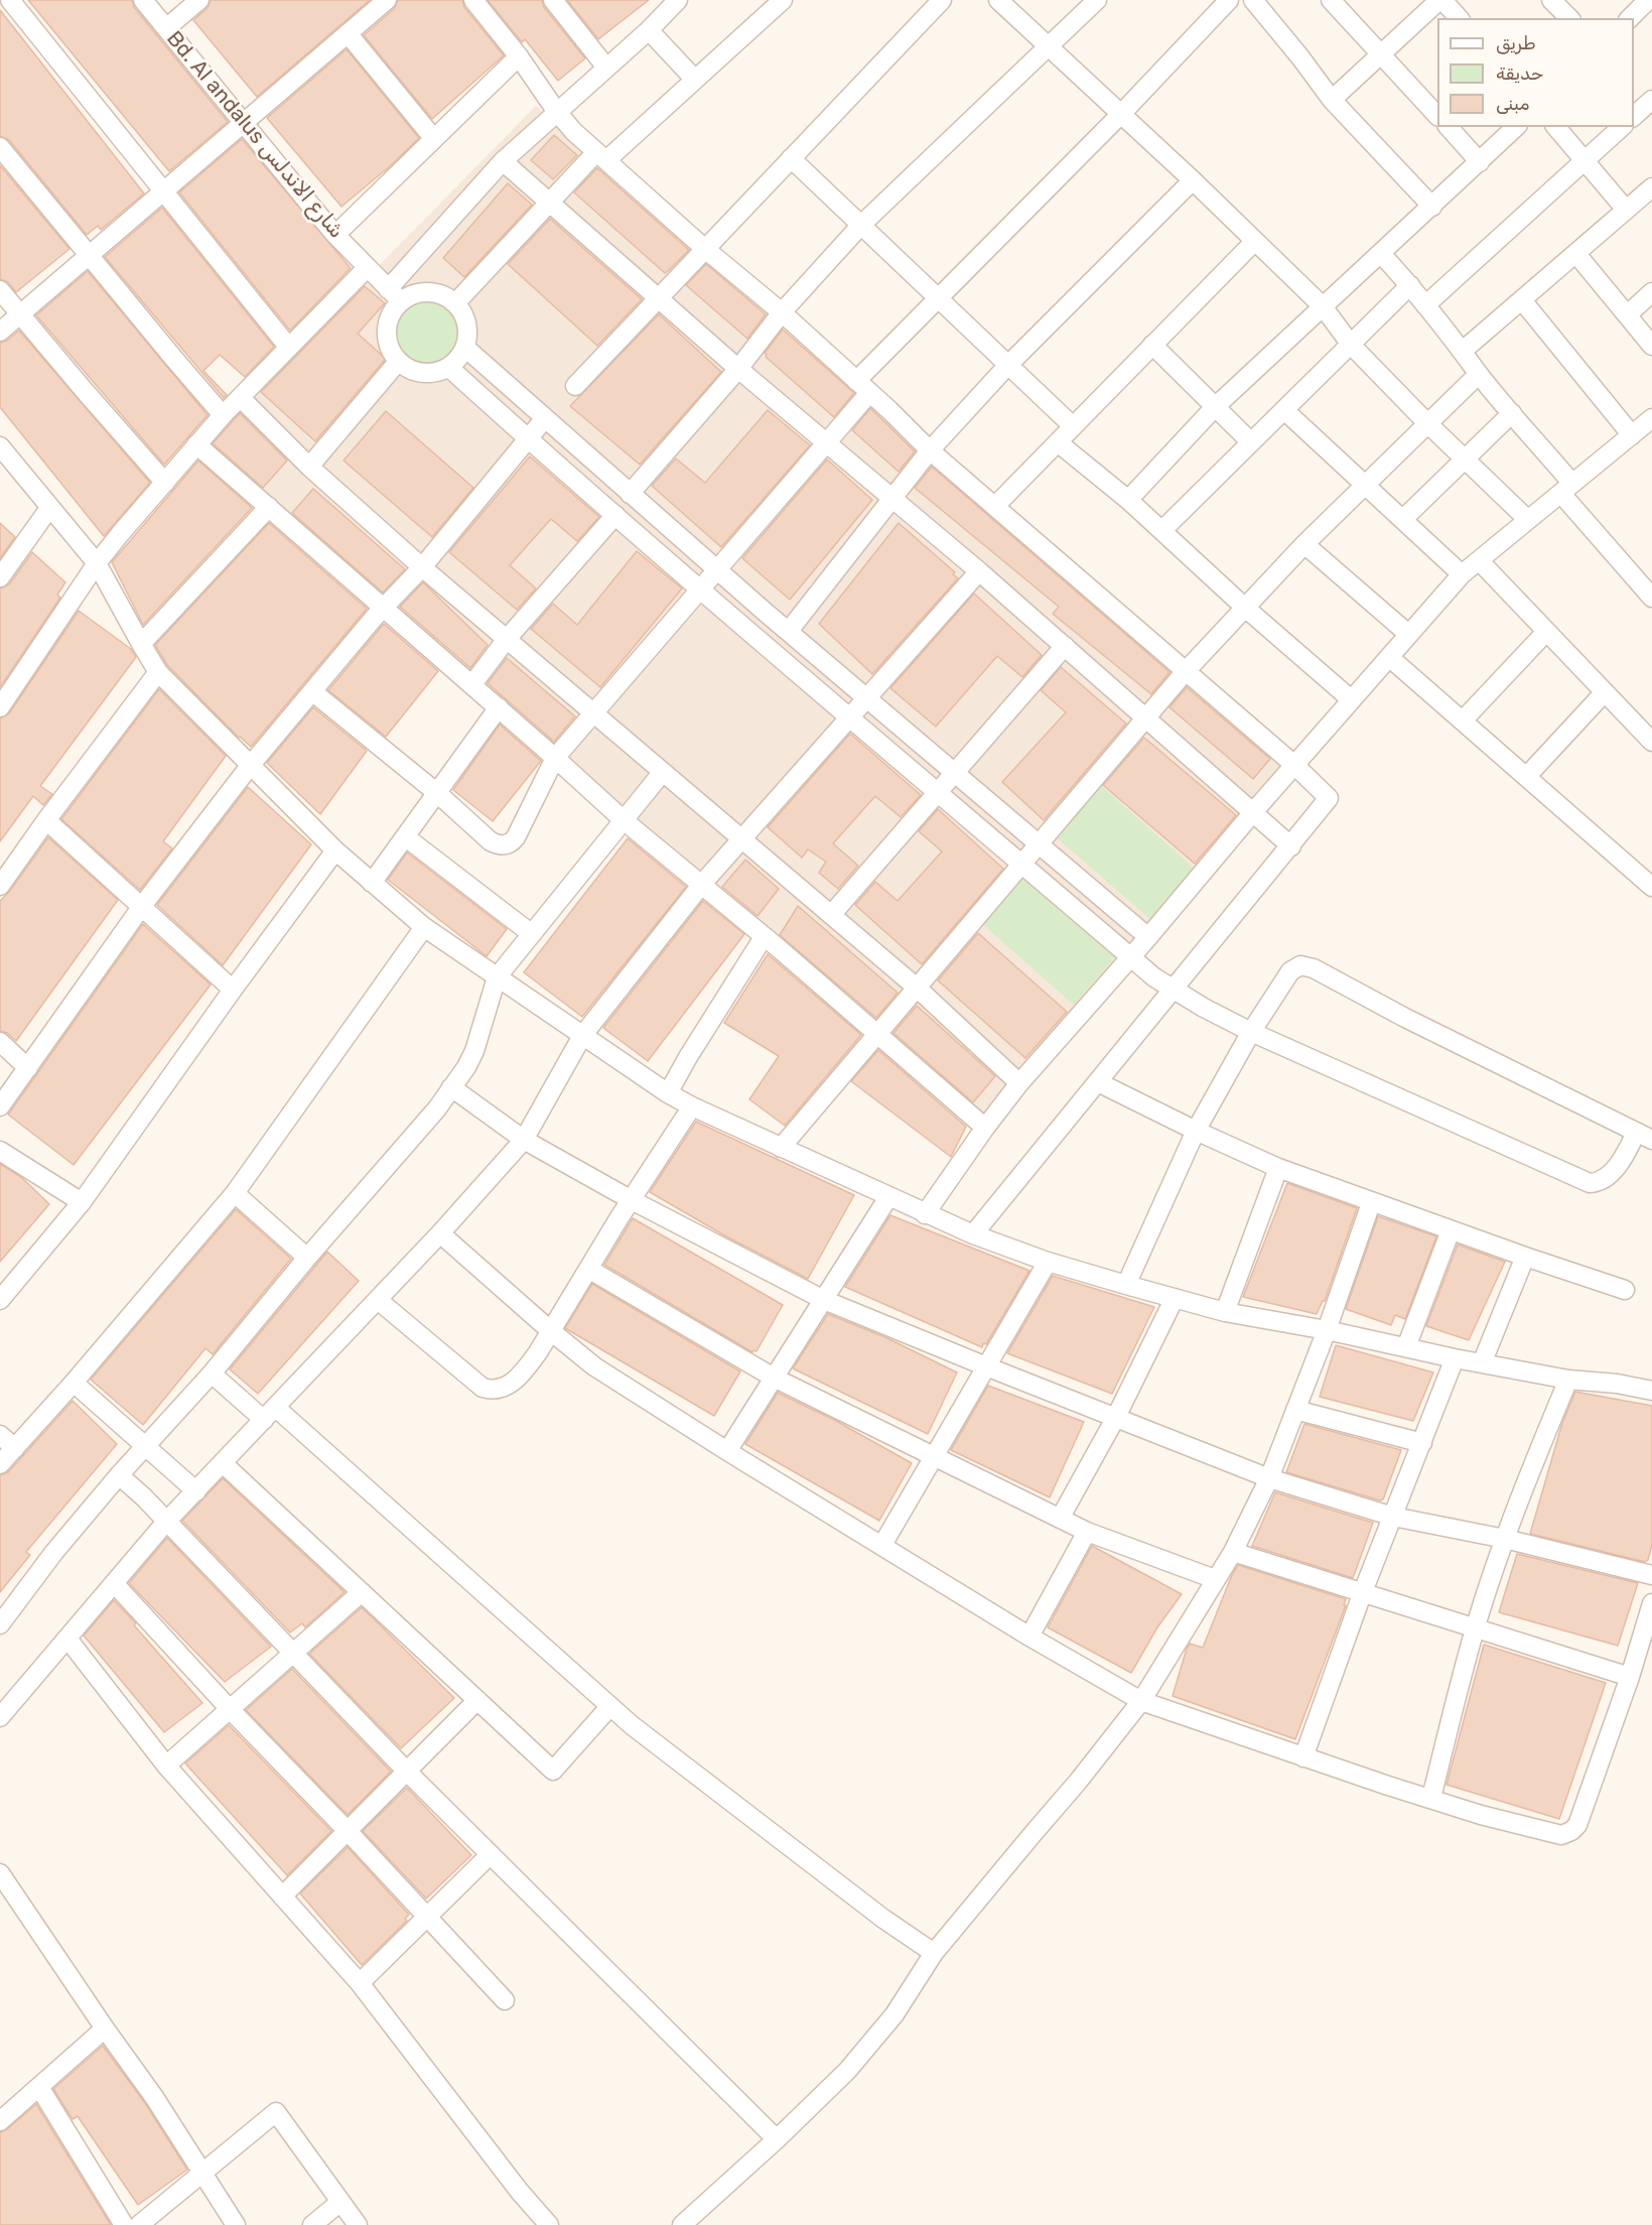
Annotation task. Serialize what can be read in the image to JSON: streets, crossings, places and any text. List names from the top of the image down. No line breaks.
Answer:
{"streets":{"street":["Bd. Al andalus شارع الاندلس"]},"legend":["طريق","حديقة","مبنى"]}
